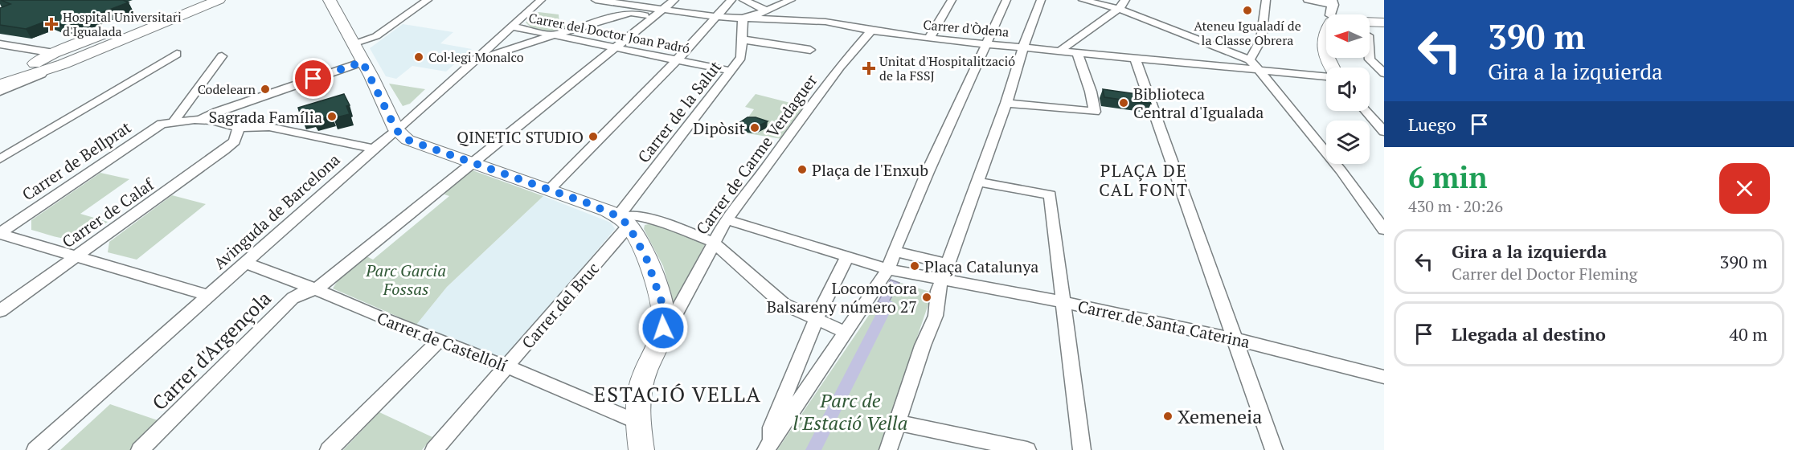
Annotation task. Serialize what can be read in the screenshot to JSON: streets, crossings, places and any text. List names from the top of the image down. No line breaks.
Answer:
{"streets":{"street":["Carrer d'Òdena","Carrer del Doctor Joan Padró","Carrer de la Salut","Carrer de Carme Verdaguer","Carrer de Bellprat","Avinguda de Barcelona","Carrer de Calaf","Carrer del Bruc","Carrer de Santa Caterina","Carrer de Castellolí","Carrer d'Argençola"]},"crossings":[["Carrer d'Òdena","Carrer de la Salut"],["Carrer d'Òdena","Carrer de Carme Verdaguer"],["Carrer d'Òdena","Carrer d'Argençola"],["Carrer del Doctor Joan Padró","Carrer de la Salut"],["Carrer del Doctor Joan Padró","Avinguda de Barcelona"],["Carrer del Doctor Joan Padró","Carrer d'Argençola"],["Carrer de la Salut","Carrer del Bruc"],["Avinguda de Barcelona","Carrer de Castellolí"],["Carrer del Bruc","Carrer de Castellolí"],["Carrer de Castellolí","Carrer d'Argençola"]],"districts":["PLAÇA DE CAL FONT","ESTACIÓ VELLA"],"parks":["Parc Garcia Fossas","Parc de l'Estació Vella"],"places":{"other":["Ateneu Igualadí de la Classe Obrera","Col·legi Monalco","Codelearn","Biblioteca Central d'Igualada","Sagrada Família","Dipòsit","QINETIC STUDIO","Plaça de l'Enxub","Plaça Catalunya","Locomotora Balsareny número 27","Xemeneia"],"health":["Hospital Universitari d'Igualada","Unitat d'Hospitalització de la FSSJ"]},"north":"left","page":{"turn":["390 m","Gira a la izquierda"],"then":"Luego","heading":["6 min","430 m · 20:26"],"list":[{"name":"Gira a la izquierda","note":"Carrer del Doctor Fleming","value":"390 m"},{"name":"Llegada al destino","value":"40 m"}]}}
